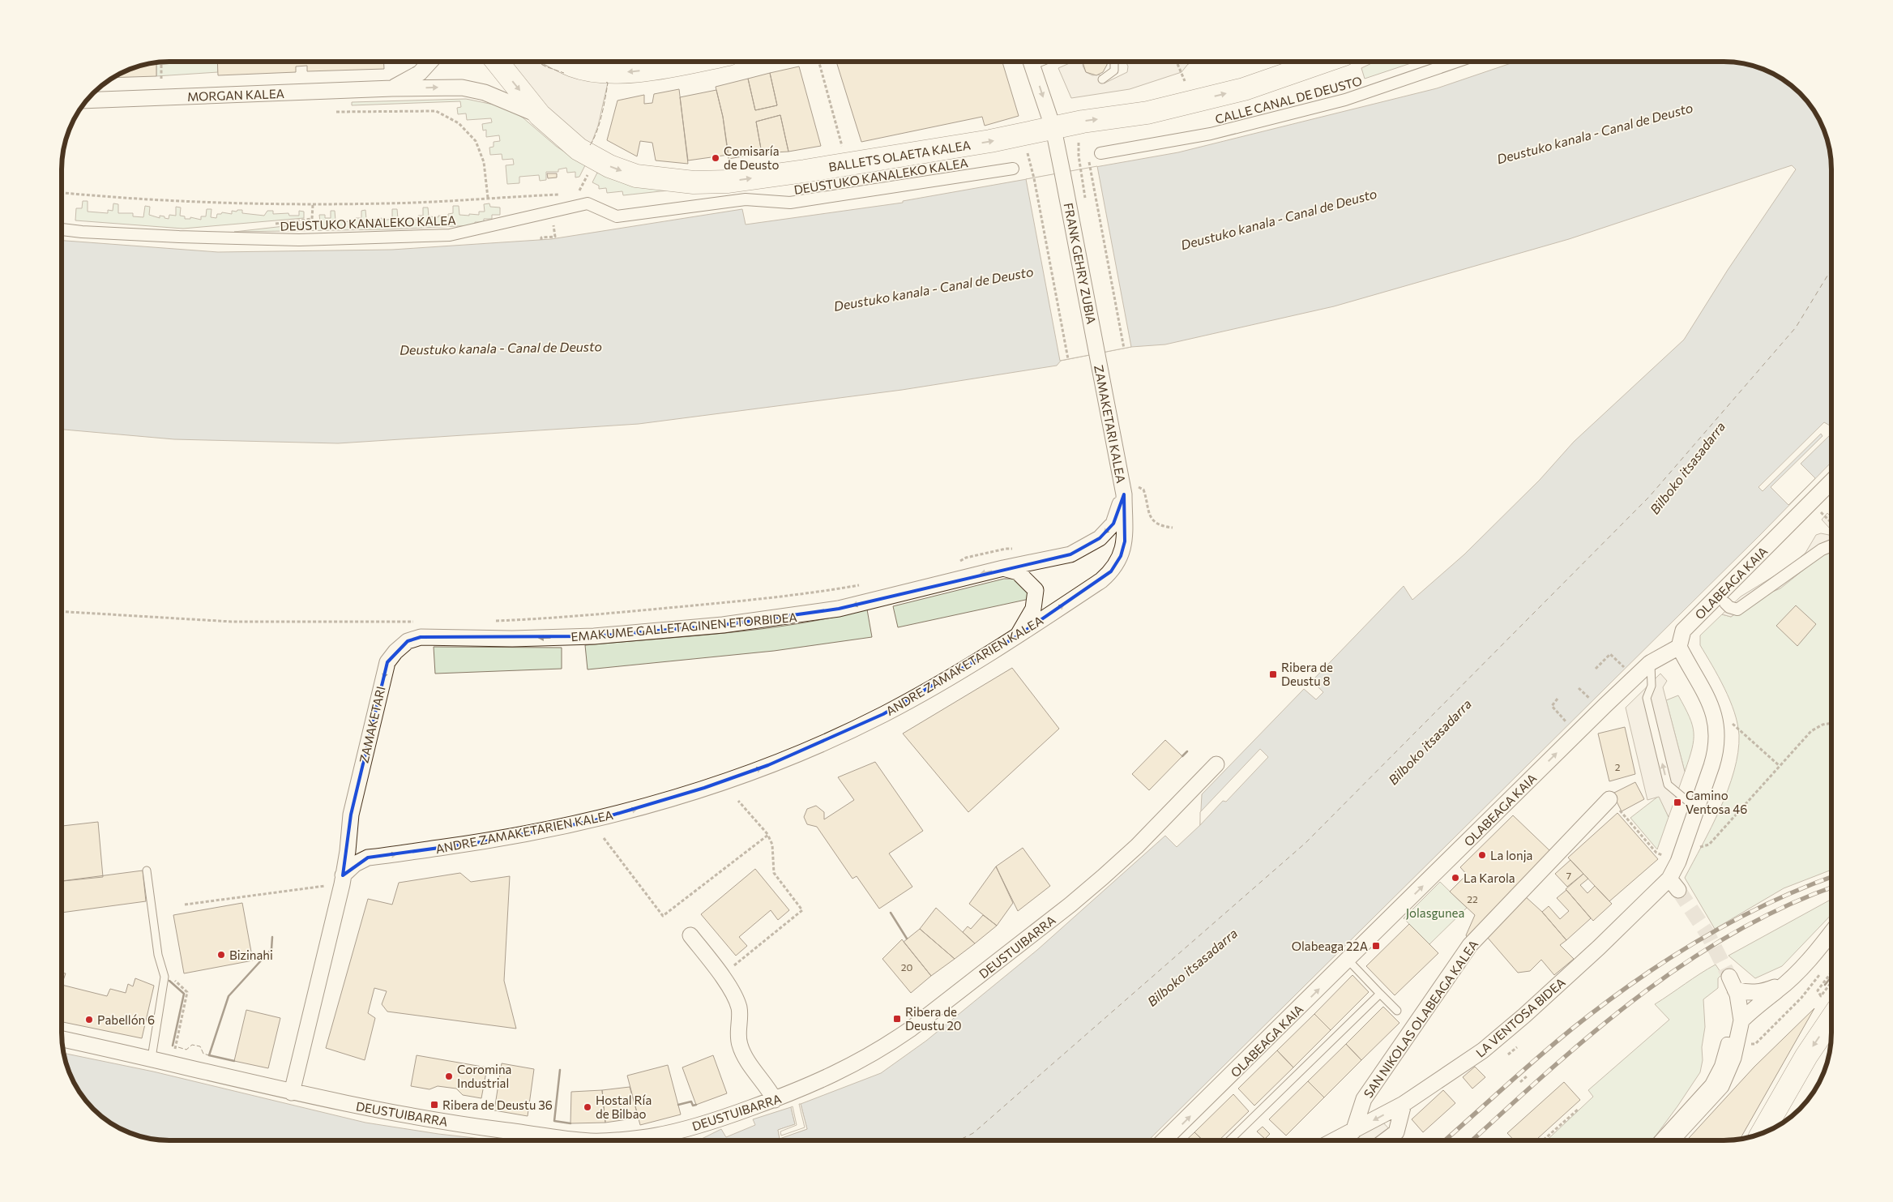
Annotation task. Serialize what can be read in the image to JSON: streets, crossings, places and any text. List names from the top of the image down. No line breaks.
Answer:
{"streets":{"main road":["BALLETS OLAETA KALEA"],"street":["MORGAN KALEA","CALLE CANAL DE DEUSTO","DEUSTUKO KANALEKO KALEA","FRANK GEHRY ZUBIA","ZAMAKETARI KALEA","OLABEAGA KAIA","EMAKUME GALLETAGINEN ETORBIDEA","ANDRE ZAMAKETARIEN KALEA","ZAMAKETARI","DEUSTUIBARRA","LA VENTOSA BIDEA","SAN NIKOLAS OLABEAGA KALEA"]},"crossings":[["MORGAN KALEA","BALLETS OLAETA KALEA"],["BALLETS OLAETA KALEA","FRANK GEHRY ZUBIA"],["FRANK GEHRY ZUBIA","ZAMAKETARI KALEA"],["ZAMAKETARI KALEA","EMAKUME GALLETAGINEN ETORBIDEA"],["ZAMAKETARI KALEA","ANDRE ZAMAKETARIEN KALEA"],["OLABEAGA KAIA","LA VENTOSA BIDEA"],["EMAKUME GALLETAGINEN ETORBIDEA","ANDRE ZAMAKETARIEN KALEA"],["EMAKUME GALLETAGINEN ETORBIDEA","ZAMAKETARI"],["ANDRE ZAMAKETARIEN KALEA","ZAMAKETARI"],["LA VENTOSA BIDEA","SAN NIKOLAS OLABEAGA KALEA"]],"one_way":["BALLETS OLAETA KALEA","OLABEAGA KAIA","EMAKUME GALLETAGINEN ETORBIDEA","ANDRE ZAMAKETARIEN KALEA","ZAMAKETARI"],"water":["Deustuko kanala - Canal de Deusto","Bilboko itsasadarra"],"parks":["Jolasgunea"],"places":{"other":["Comisaría de Deusto","La lonja","La Karola","Bizinahi","Pabellón 6","Coromina Industrial","Hostal Ría de Bilbao"],"transit":["Ribera de Deustu 8","Camino Ventosa 46","Olabeaga 22A","Ribera de Deustu 20","Ribera de Deustu 36"]},"house_numbers":["2","7","22","20"]}
